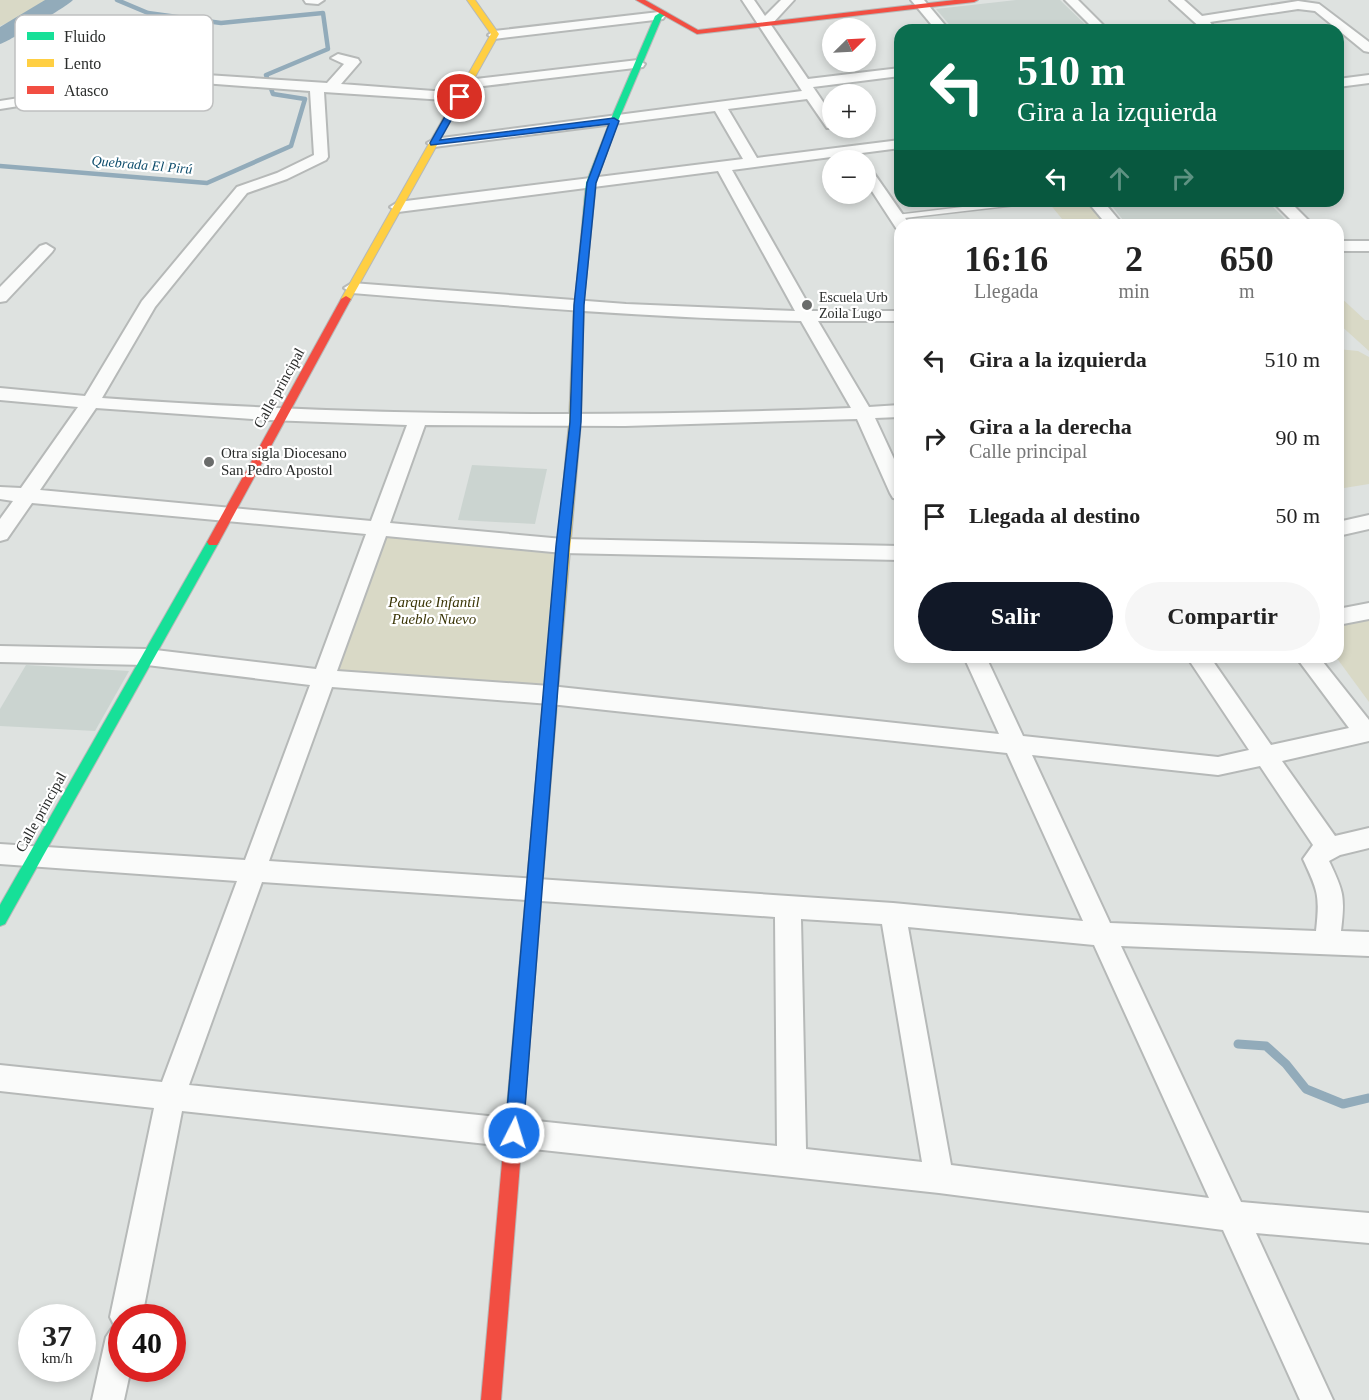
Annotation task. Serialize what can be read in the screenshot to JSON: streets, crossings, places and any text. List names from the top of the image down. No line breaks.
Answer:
{"streets":{"street":["Calle principal"]},"water":["Quebrada El Pirú"],"parks":["Parque Infantil Pueblo Nuevo"],"places":["Escuela Urb Zoila Lugo","Otra sigla Diocesano San Pedro Apostol"],"legend":["Fluido","Lento","Atasco"],"north":"top right","page":{"map_buttons":["+","−"],"turn":["510 m","Gira a la izquierda"],"eta":["16:16","Llegada","2","min","650","m"],"list":[{"name":"Gira a la izquierda","value":"510 m"},{"name":"Gira a la derecha","note":"Calle principal","value":"90 m"},{"name":"Llegada al destino","value":"50 m"}],"buttons":["Salir","Compartir"],"speed":"37 km/h","limit":"40"}}
